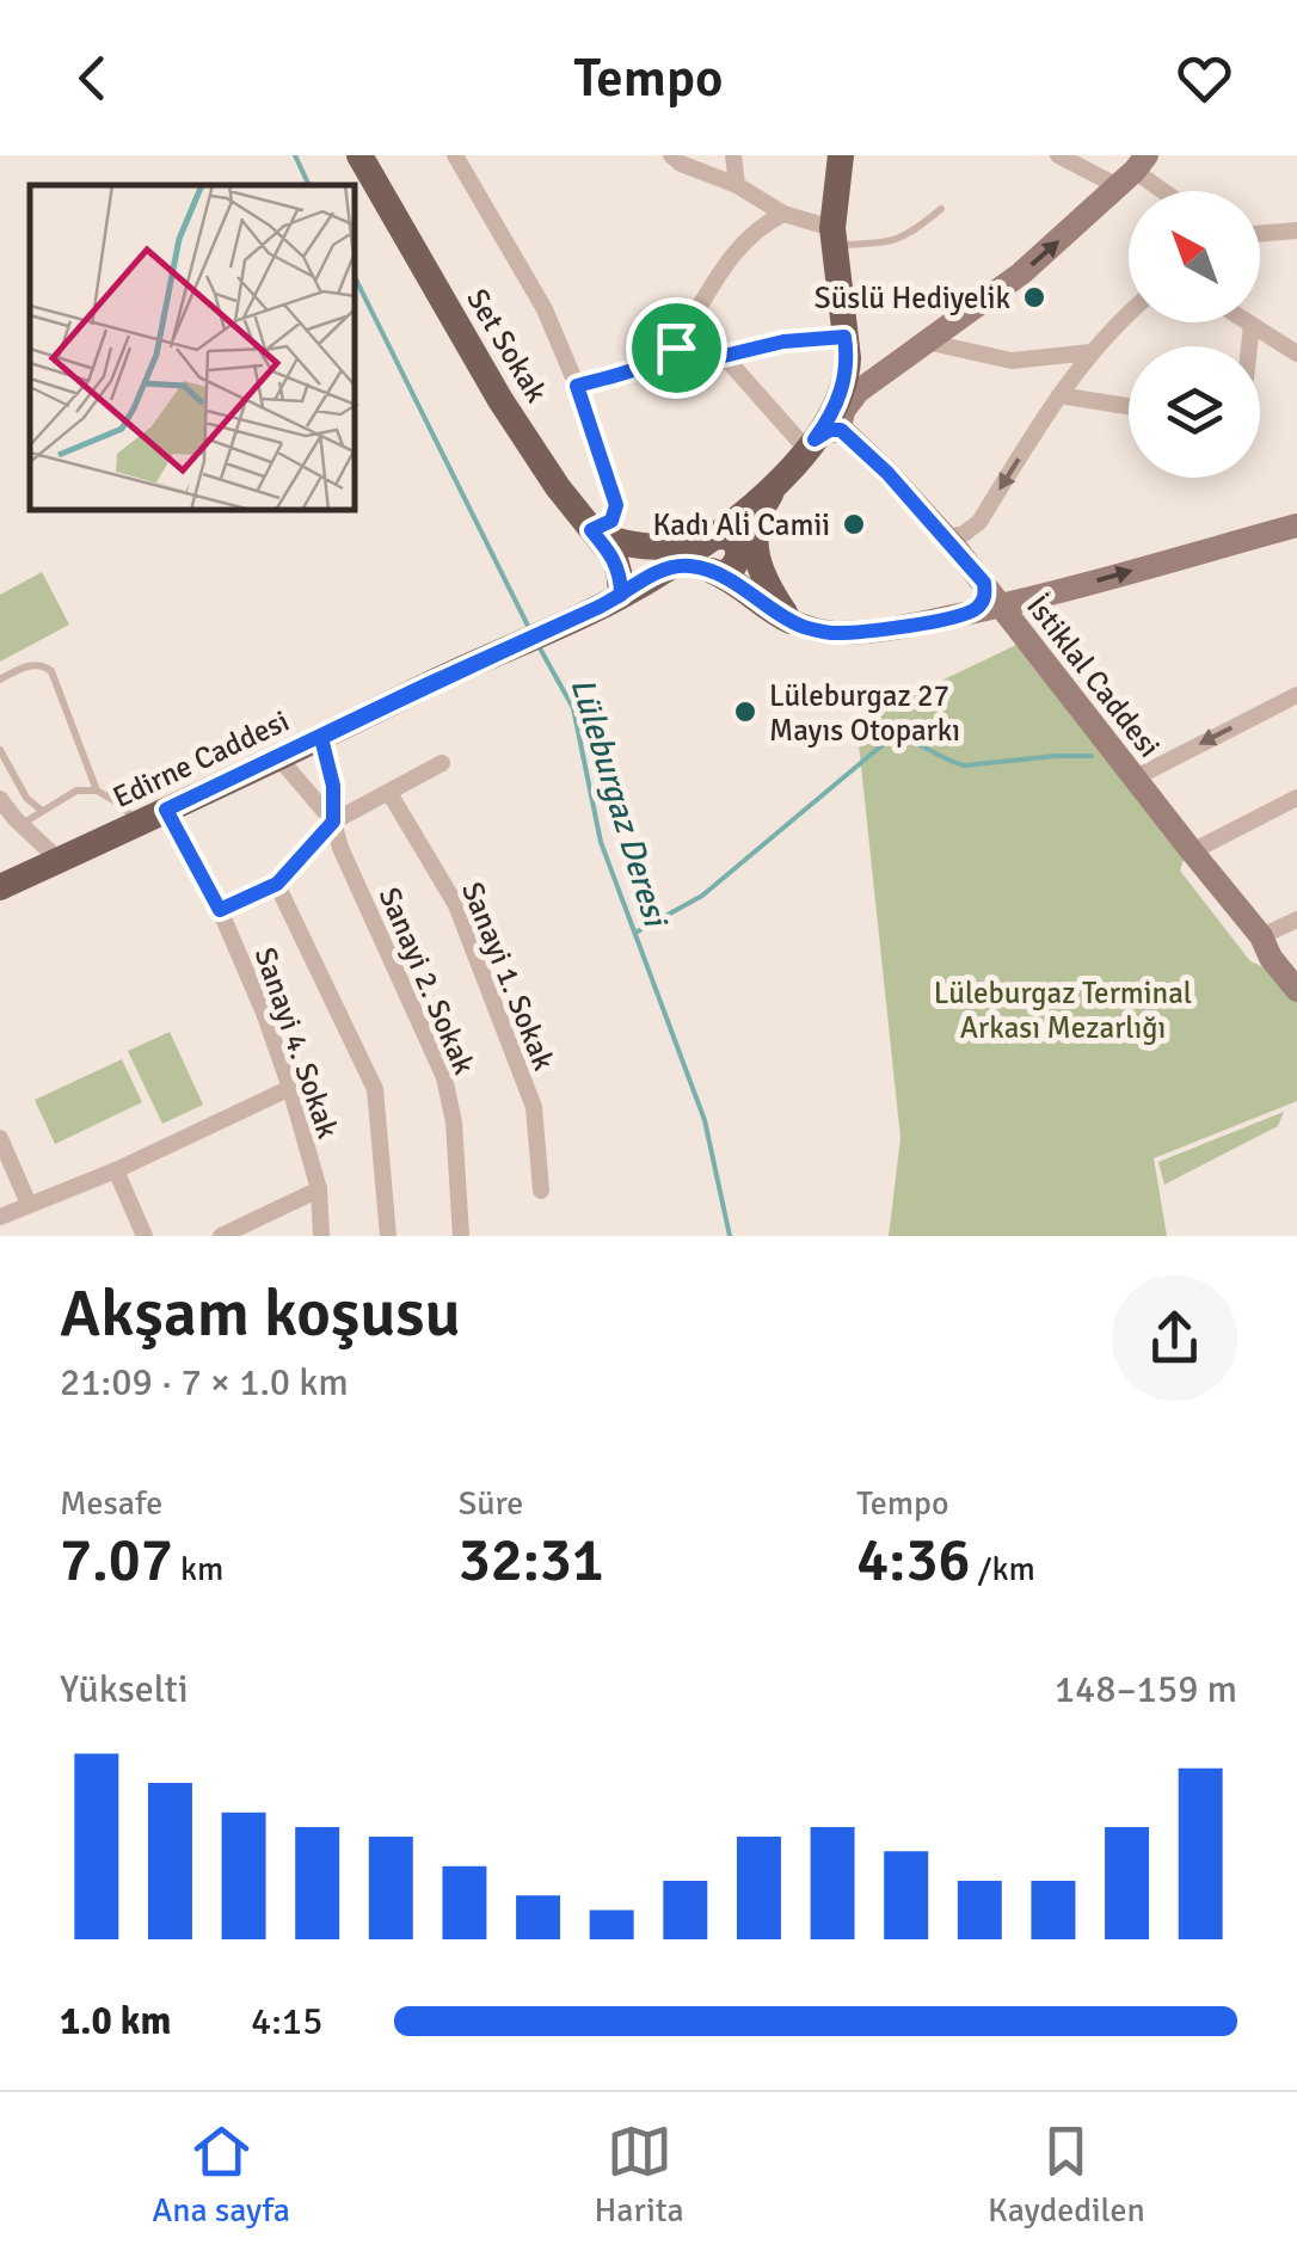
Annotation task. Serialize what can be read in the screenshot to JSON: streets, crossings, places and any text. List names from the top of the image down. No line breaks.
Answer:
{"streets":{"main road":["Set Sokak","İstiklal Caddesi","Edirne Caddesi"],"street":["Sanayi 1. Sokak","Sanayi 2. Sokak","Sanayi 4. Sokak"]},"crossings":[["Edirne Caddesi","Sanayi 2. Sokak"],["Edirne Caddesi","Sanayi 4. Sokak"]],"water":["Lüleburgaz Deresi"],"parks":["Lüleburgaz Terminal Arkası Mezarlığı"],"places":["Süslü Hediyelik","Kadı Ali Camii","Lüleburgaz 27 Mayıs Otoparkı"],"north":"top left","page":{"header":"Tempo","heading":["Akşam koşusu","21:09 · 7 × 1.0 km"],"stats":[["Mesafe","7.07 km"],["Süre","32:31"],["Tempo","4:36 /km"]],"chart":["Yükselti","148–159 m"],"list":[{"name":"1.0 km","note":"4:15"}],"tabs":["Ana sayfa","Harita","Kaydedilen"]}}
